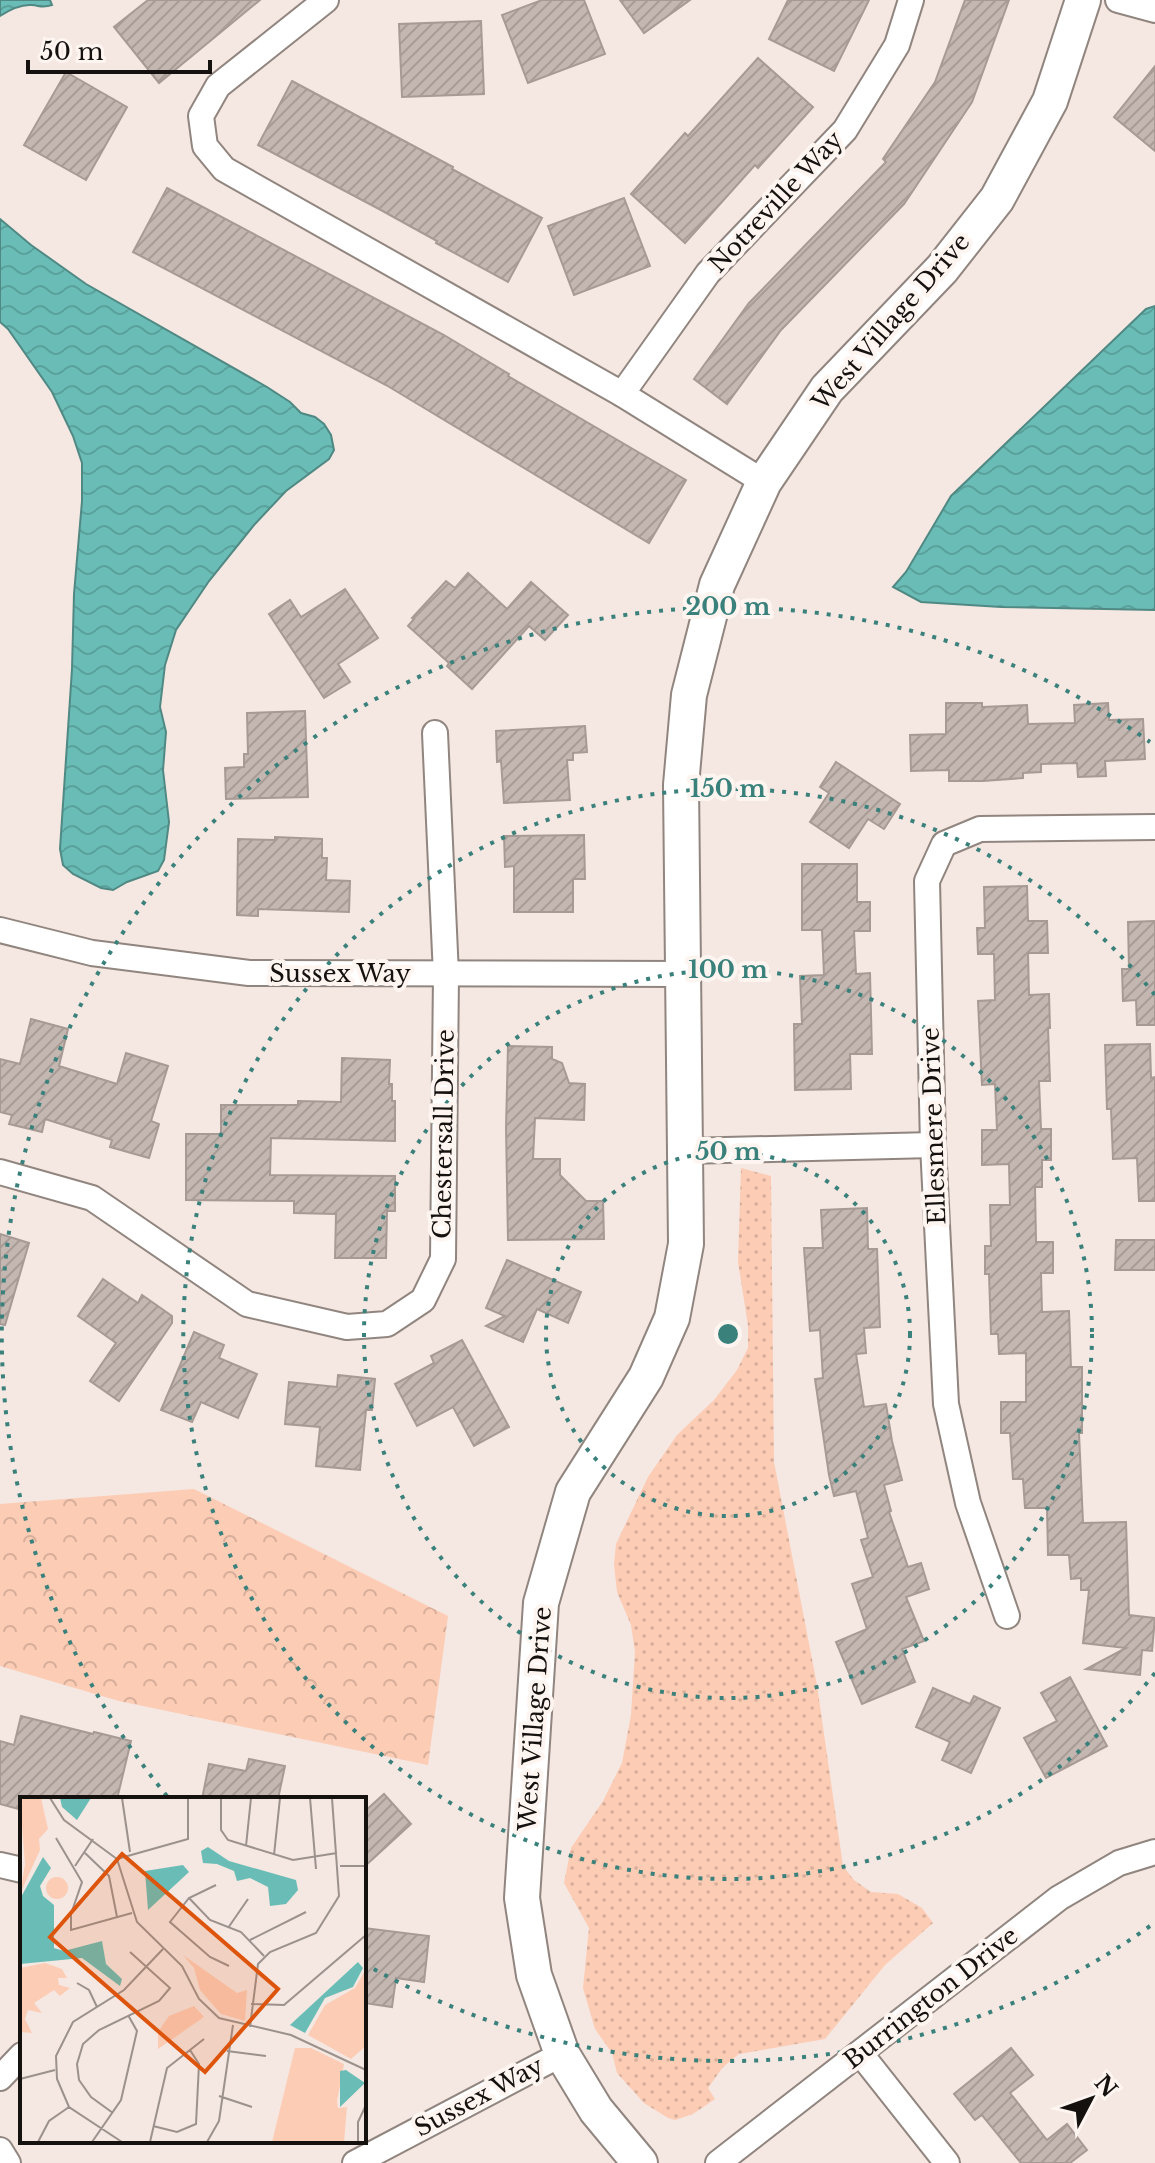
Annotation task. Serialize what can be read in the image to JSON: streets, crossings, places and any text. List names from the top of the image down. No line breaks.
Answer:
{"streets":{"street":["Notreville Way","West Village Drive","Sussex Way","Ellesmere Drive","Chestersall Drive","Burrington Drive"]},"crossings":[["West Village Drive","Sussex Way"],["Sussex Way","Chestersall Drive"]],"scale_bar":"50 m","north":"top right","rings":["200 m","150 m","100 m","50 m"]}
